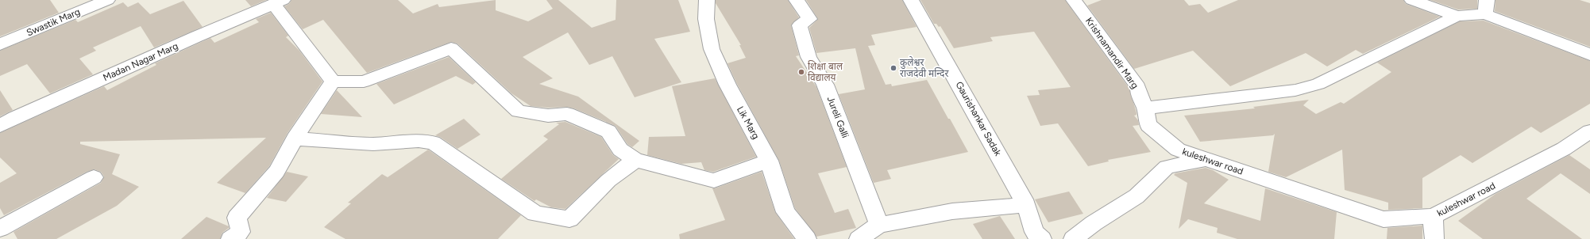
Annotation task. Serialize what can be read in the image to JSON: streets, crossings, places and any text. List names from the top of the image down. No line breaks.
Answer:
{"streets":{"street":["Swastik Marg","Krishnamandir Marg","Madan Nagar Marg","Jureli Galli","Gaurishankar Sadak","Lik Marg","kuleshwar road"]},"crossings":[["Krishnamandir Marg","kuleshwar road"]],"places":["कुलेश्वर राजदेवी मन्दिर","शिक्षा बाल विद्यालय"]}
